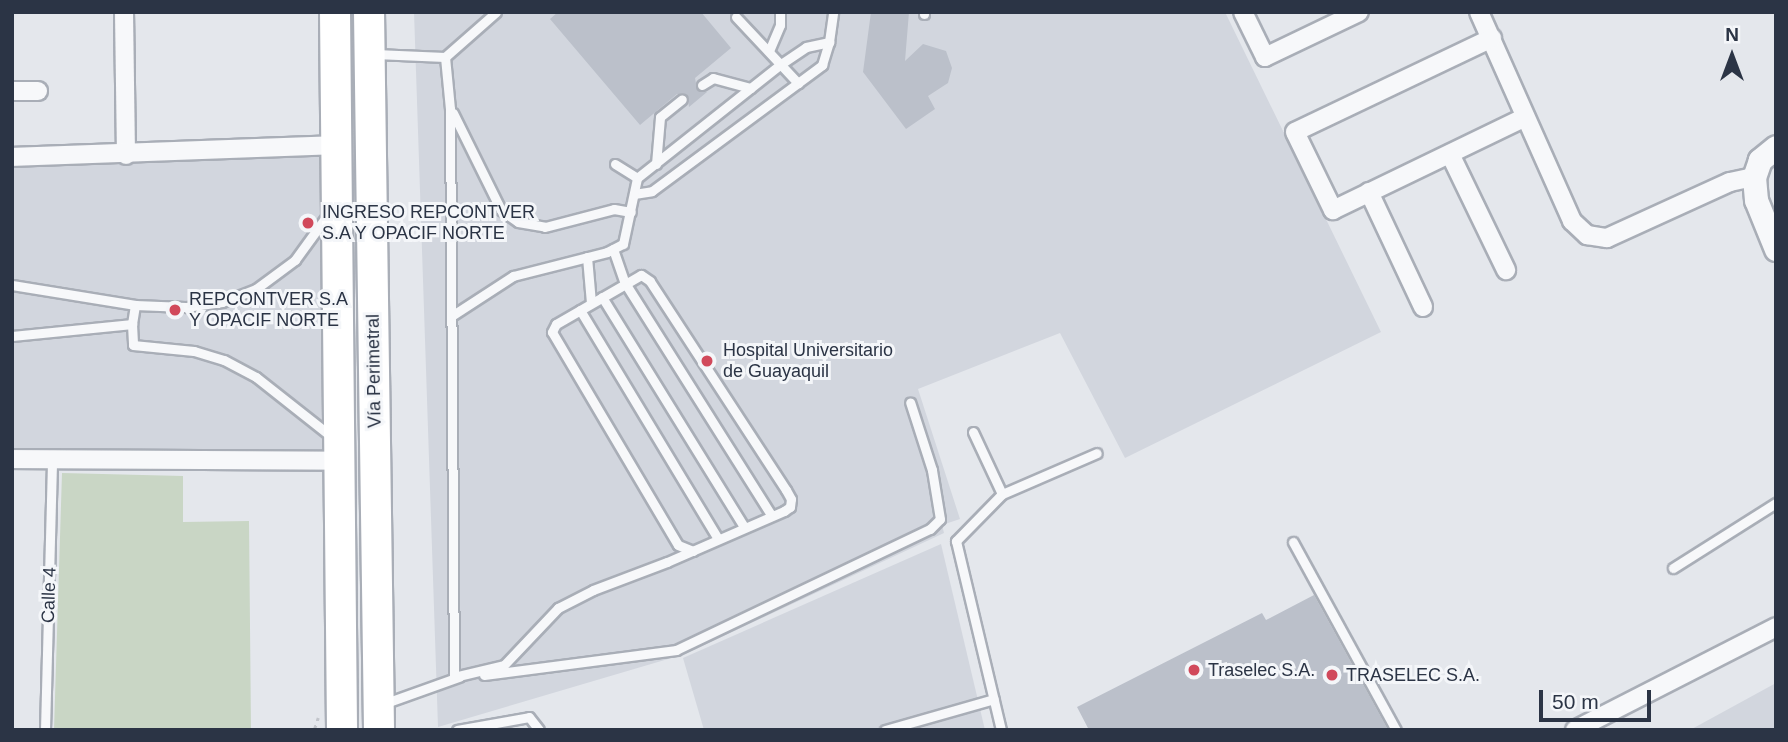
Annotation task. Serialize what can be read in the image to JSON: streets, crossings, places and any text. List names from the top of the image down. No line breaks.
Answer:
{"streets":{"highway":["Vía Perimetral"],"lane":["Calle 4"]},"places":["INGRESO REPCONTVER S.A Y OPACIF NORTE","REPCONTVER S.A Y OPACIF NORTE","Hospital Universitario de Guayaquil","Traselec S.A.","TRASELEC S.A."],"scale_bar":"50 m","north":"top"}
